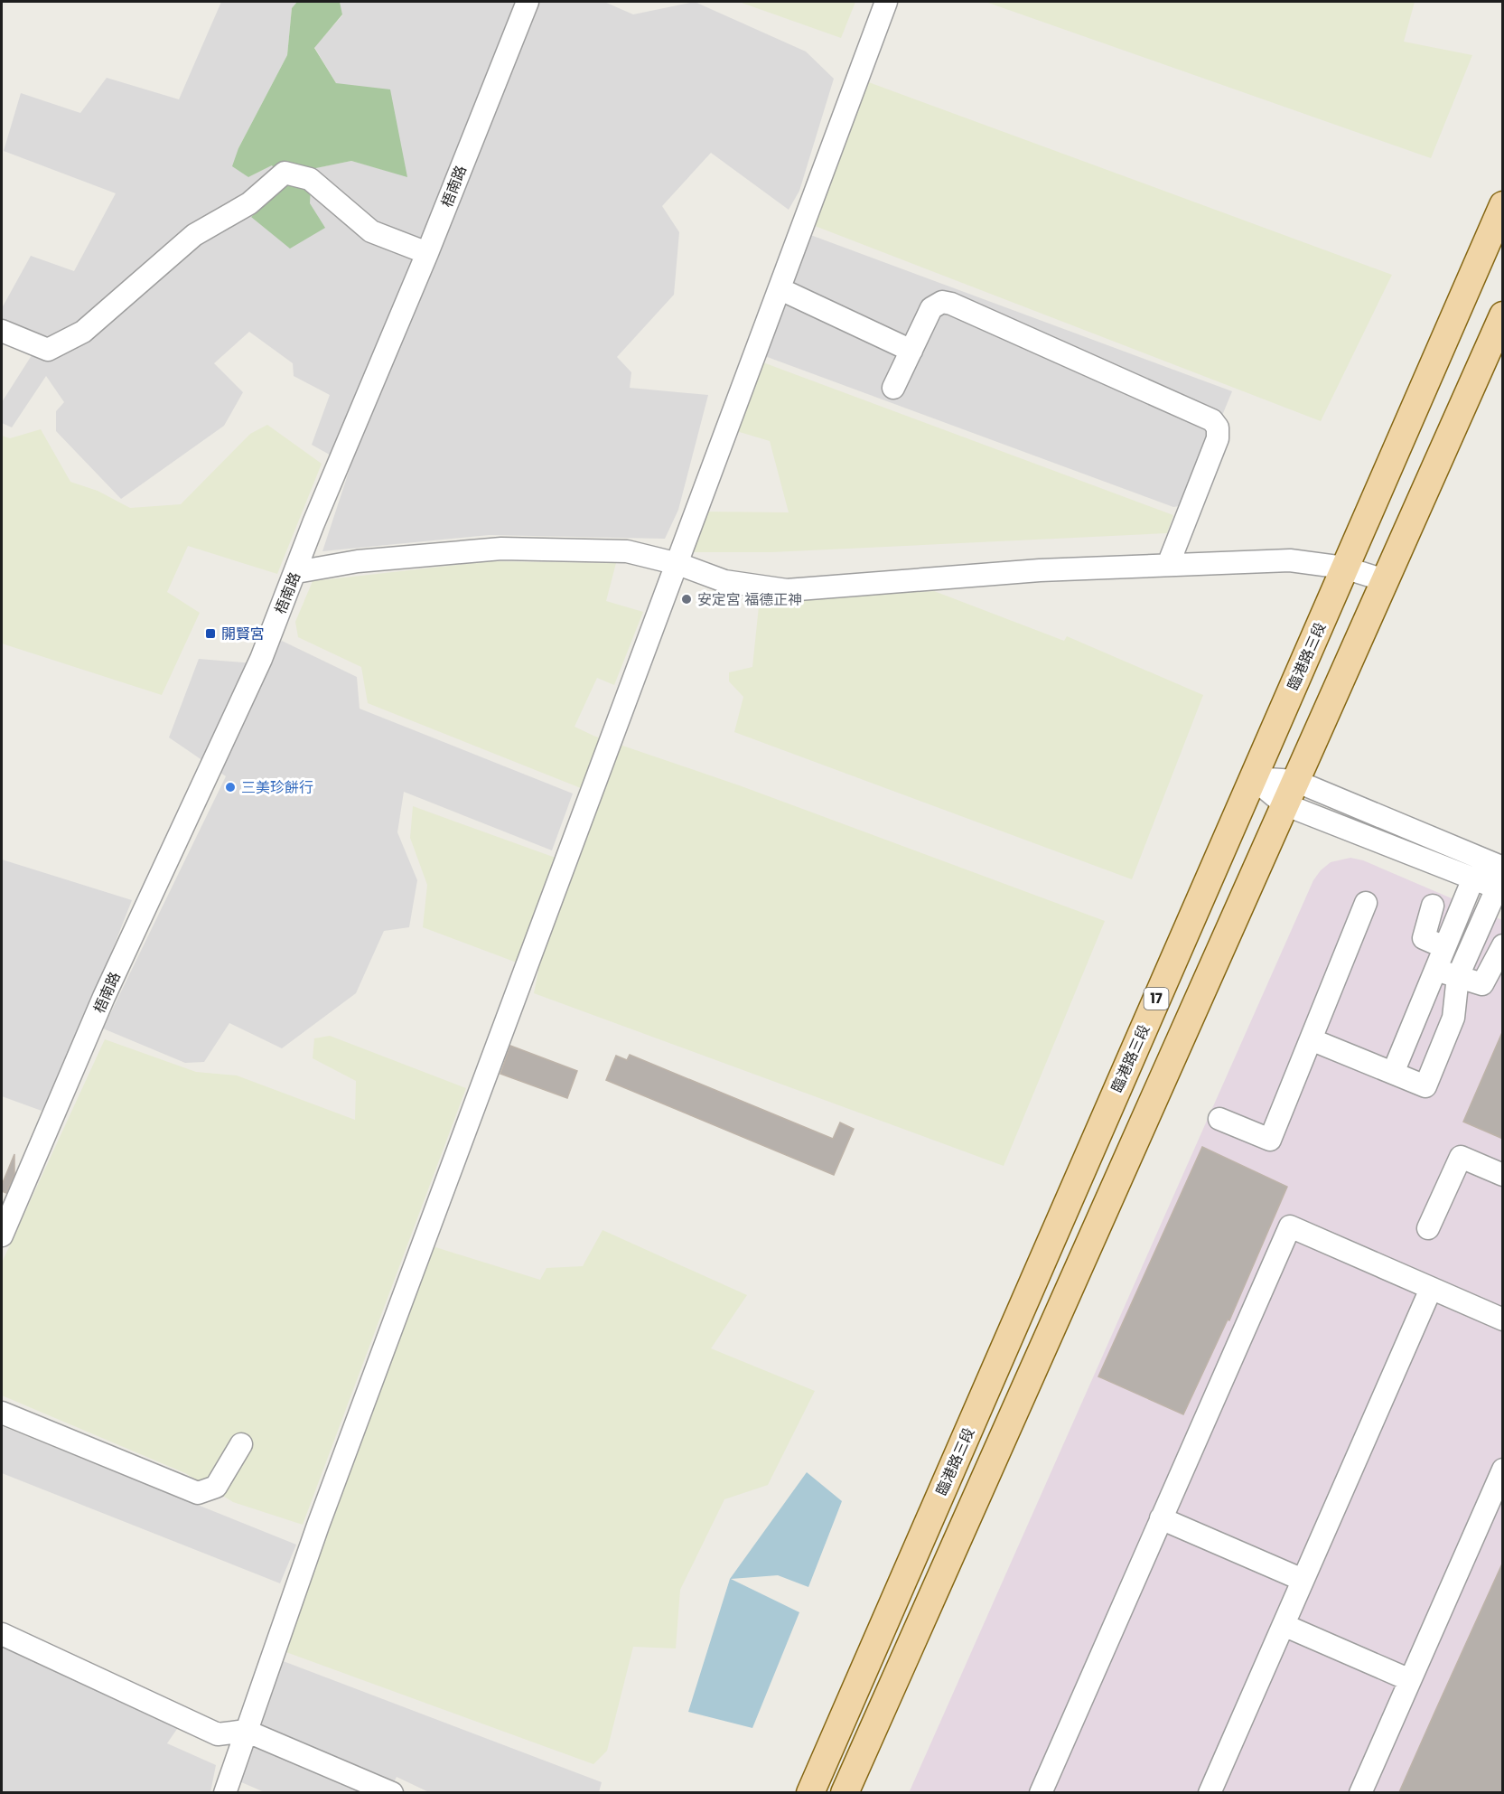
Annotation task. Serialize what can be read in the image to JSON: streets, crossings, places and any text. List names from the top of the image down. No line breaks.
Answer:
{"streets":{"main road":["臨港路三段","17"],"street":["梧南路"]},"places":{"other":["安定宮 福德正神","三美珍餅行"],"transit":["開賢宮"]}}
